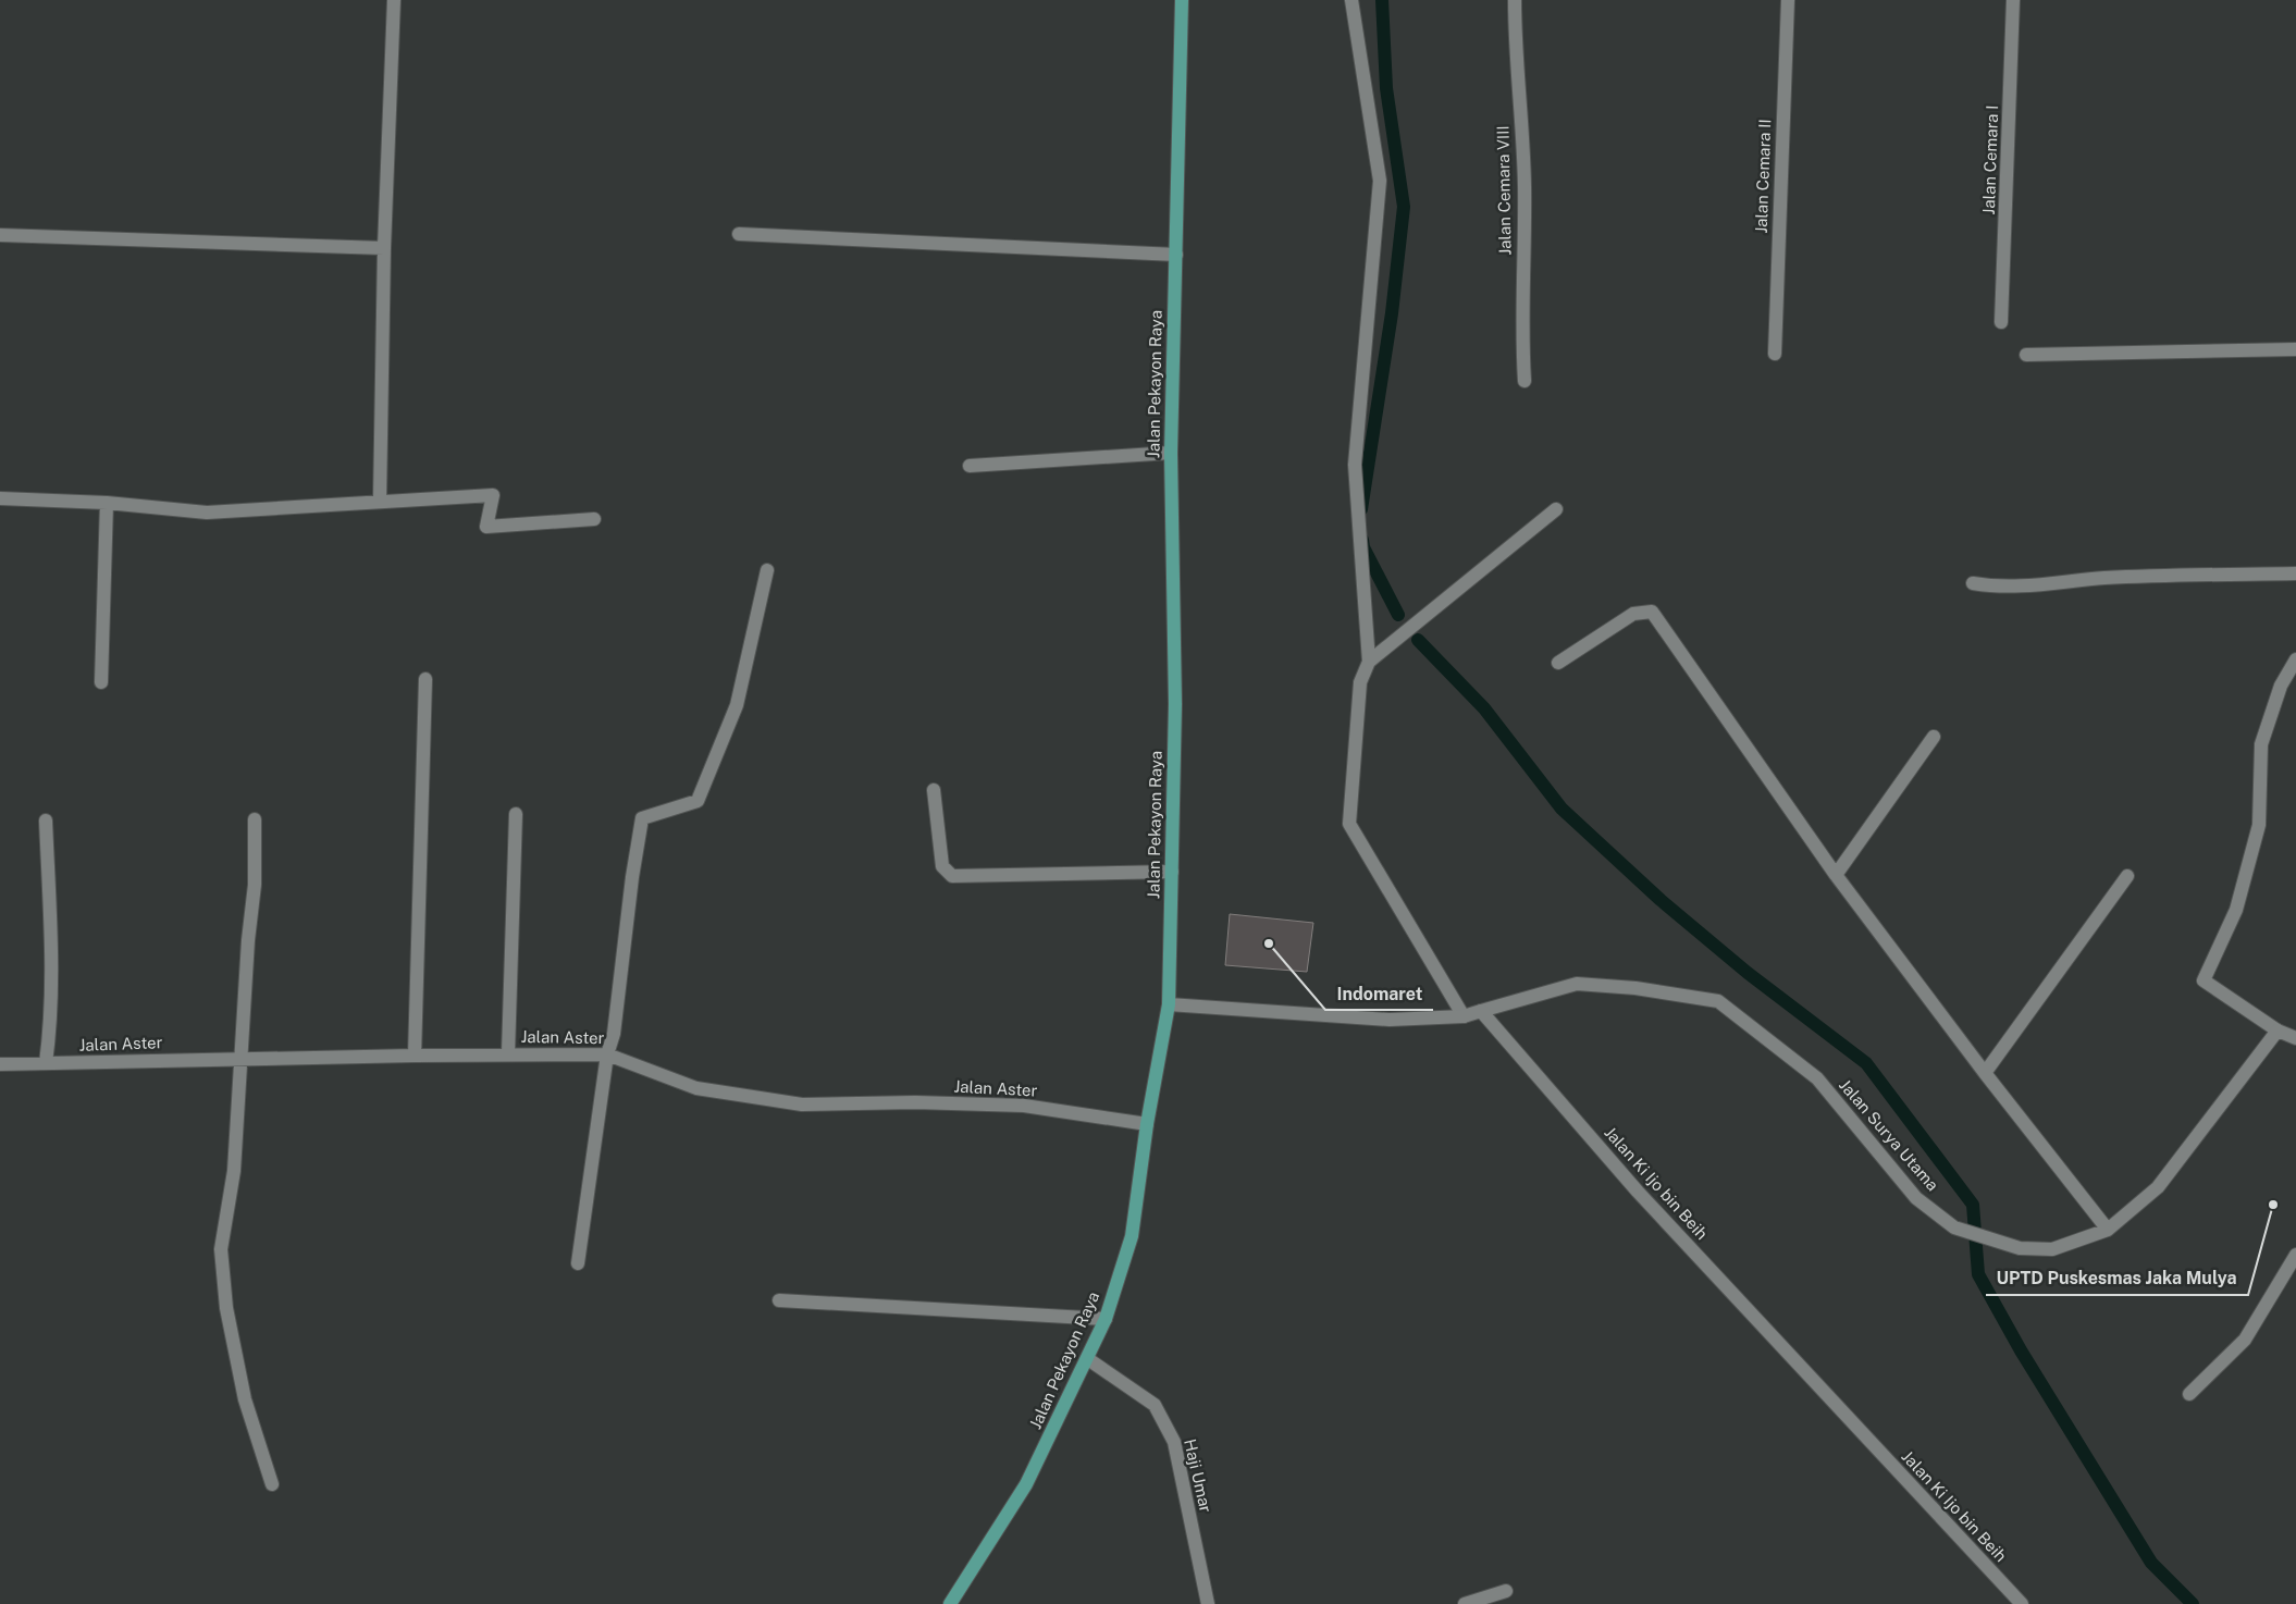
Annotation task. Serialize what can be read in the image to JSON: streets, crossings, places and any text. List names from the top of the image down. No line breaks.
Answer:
{"streets":{"main road":["Jalan Pekayon Raya"],"street":["Jalan Cemara I","Jalan Cemara II","Jalan Cemara VIII","Jalan Aster","Jalan Surya Utama","Jalan Ki Ijo bin Beih","Haji Umar"]},"crossings":[["Jalan Pekayon Raya","Jalan Aster"],["Jalan Pekayon Raya","Haji Umar"],["Jalan Surya Utama","Jalan Ki Ijo bin Beih"]],"places":["Indomaret","UPTD Puskesmas Jaka Mulya"]}
